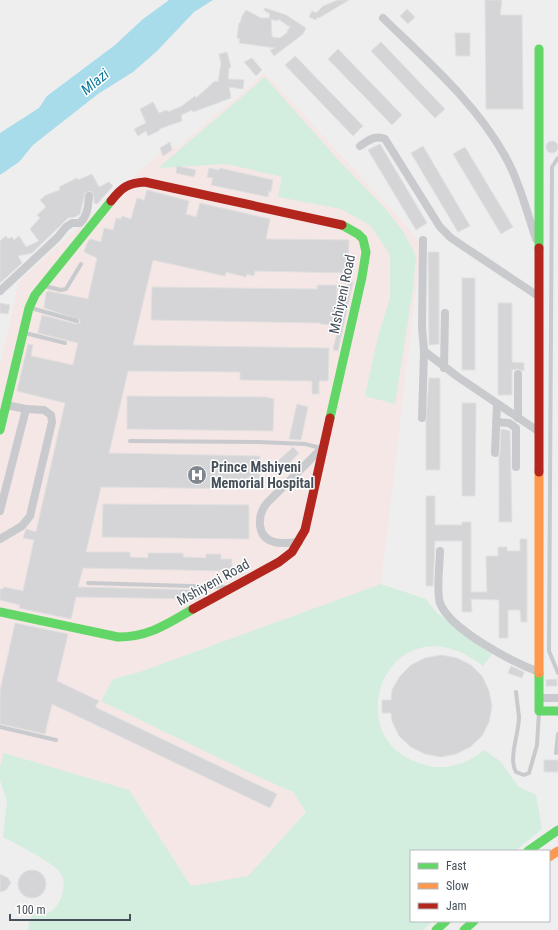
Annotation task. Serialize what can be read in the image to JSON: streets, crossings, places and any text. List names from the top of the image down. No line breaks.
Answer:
{"streets":{"street":["Mshiyeni Road"]},"water":["Mlazi"],"places":{"hospital":["Prince Mshiyeni Memorial Hospital"]},"legend":["Fast","Slow","Jam"],"scale_bar":"100 m"}
